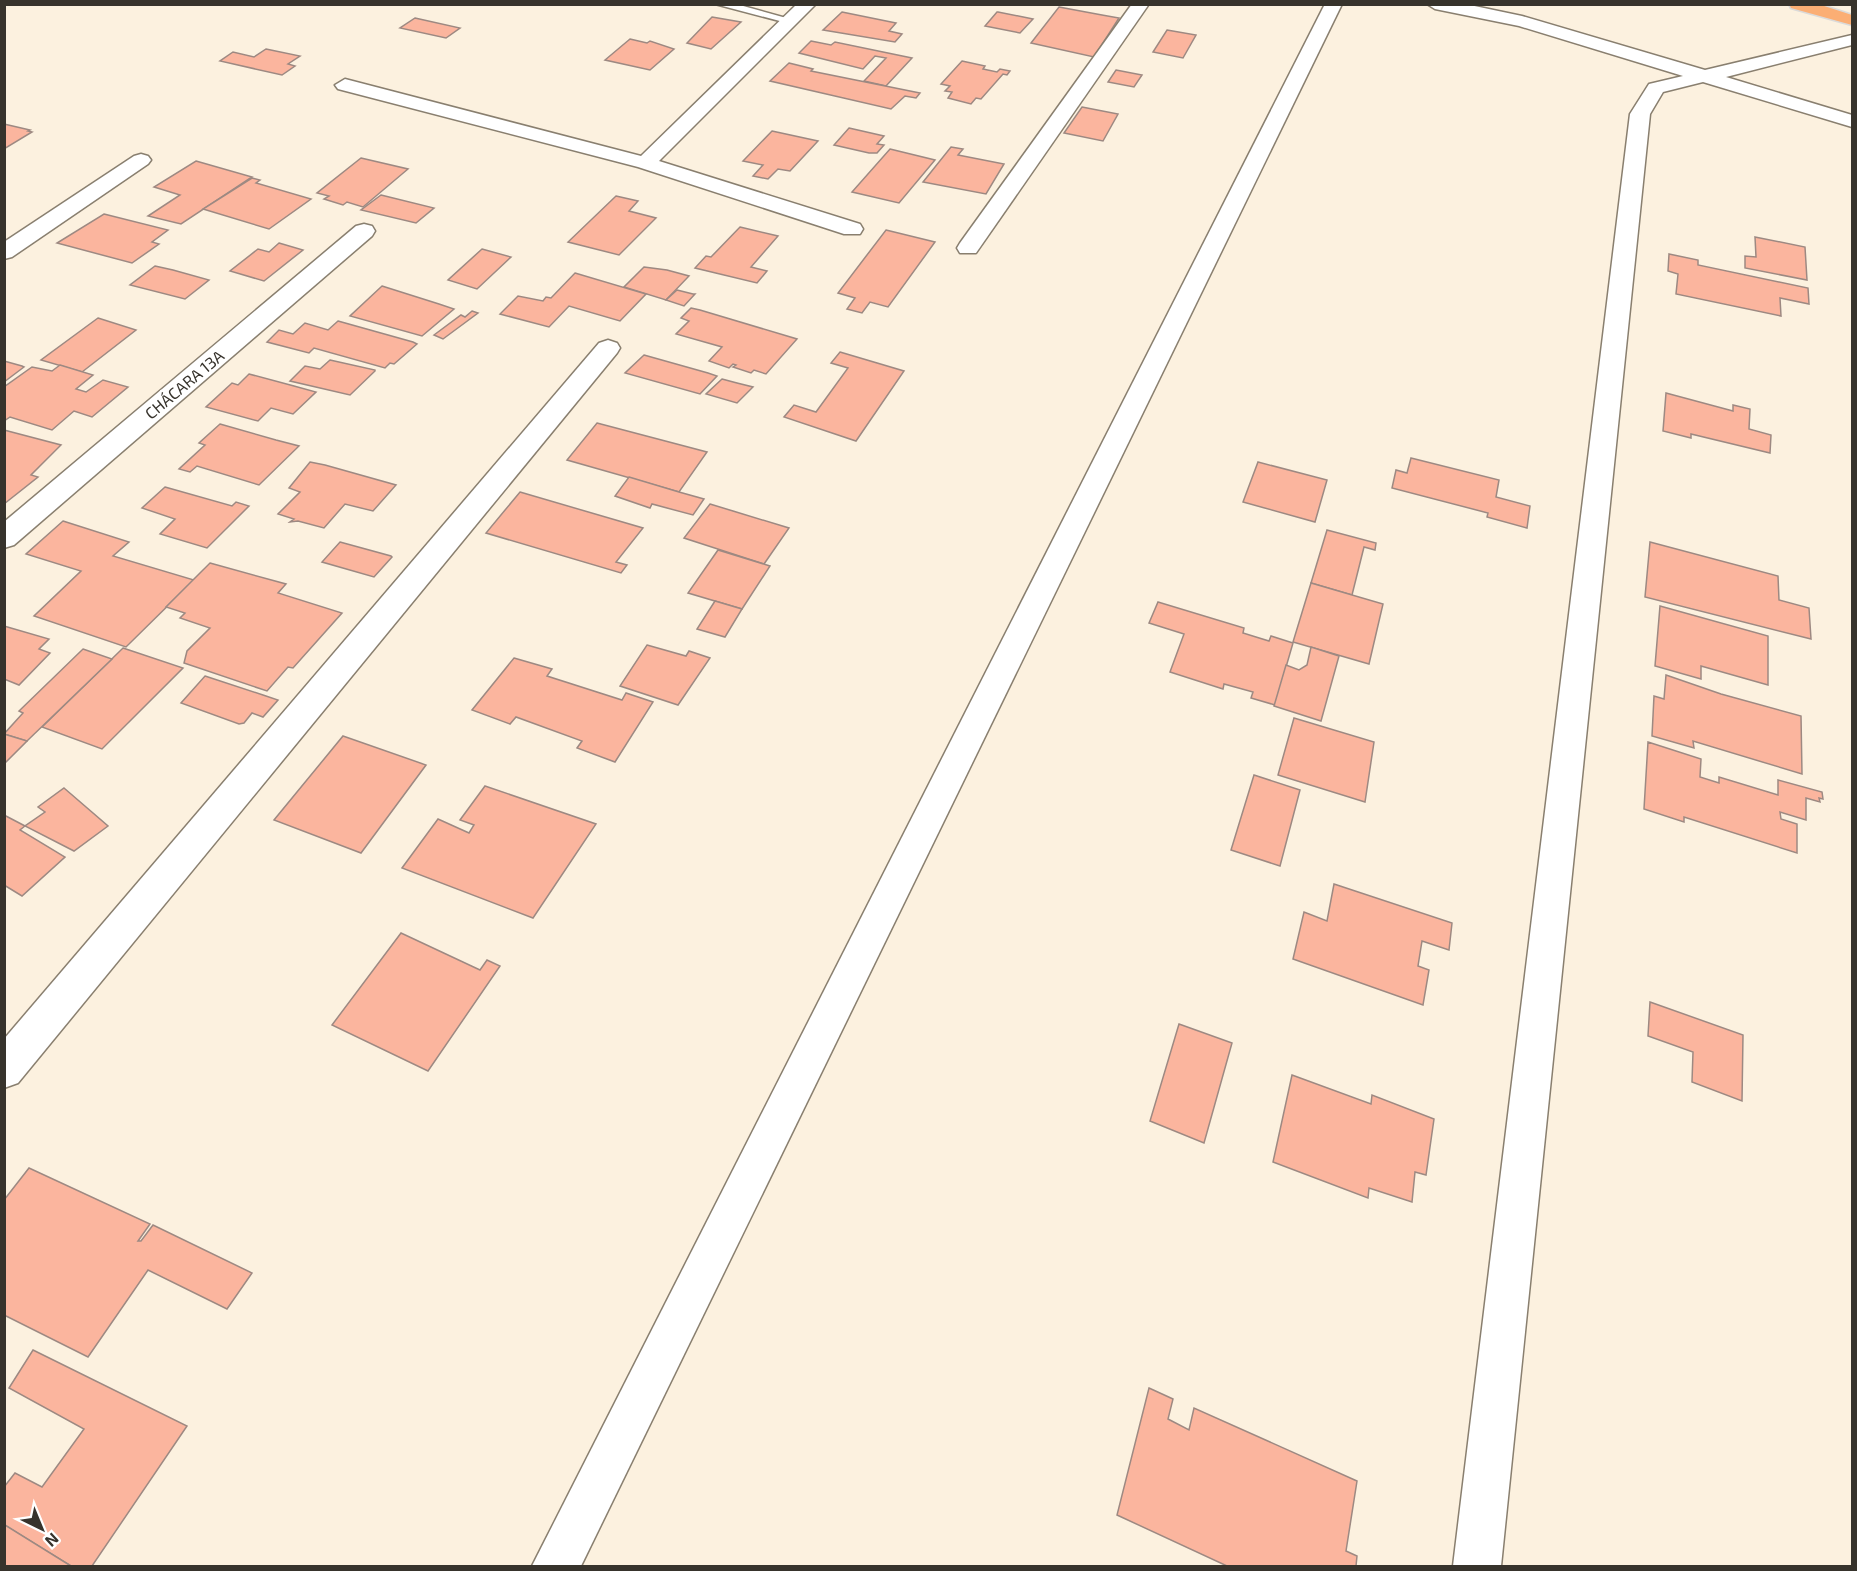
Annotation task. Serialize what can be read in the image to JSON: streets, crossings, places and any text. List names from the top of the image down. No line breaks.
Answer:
{"streets":{"street":["CHÁCARA 13A"]},"north":"bottom right"}
